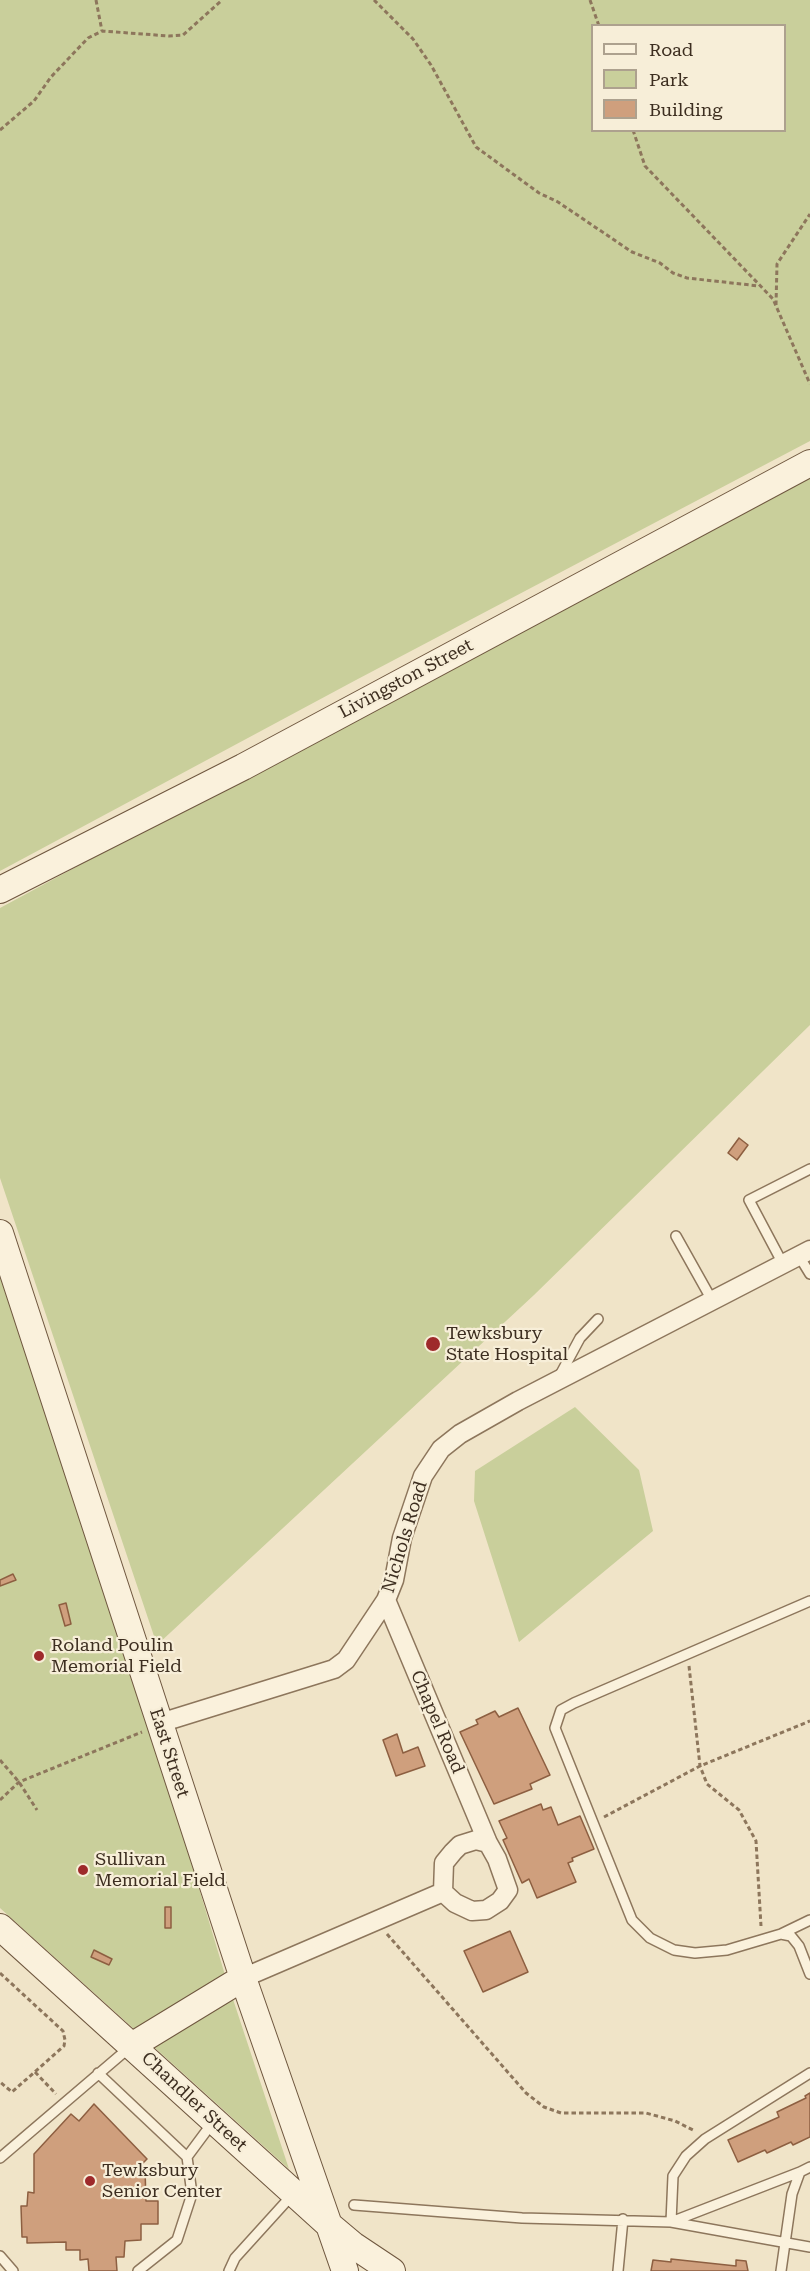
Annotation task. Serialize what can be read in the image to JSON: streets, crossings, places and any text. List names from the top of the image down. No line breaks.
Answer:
{"streets":{"street":["Livingston Street","Nichols Road","Chapel Road","East Street","Chandler Street"]},"crossings":[["Nichols Road","Chapel Road"],["Nichols Road","East Street"],["East Street","Chandler Street"]],"places":["Tewksbury State Hospital","Roland Poulin Memorial Field","Sullivan Memorial Field","Tewksbury Senior Center"],"legend":["Road","Park","Building"]}
